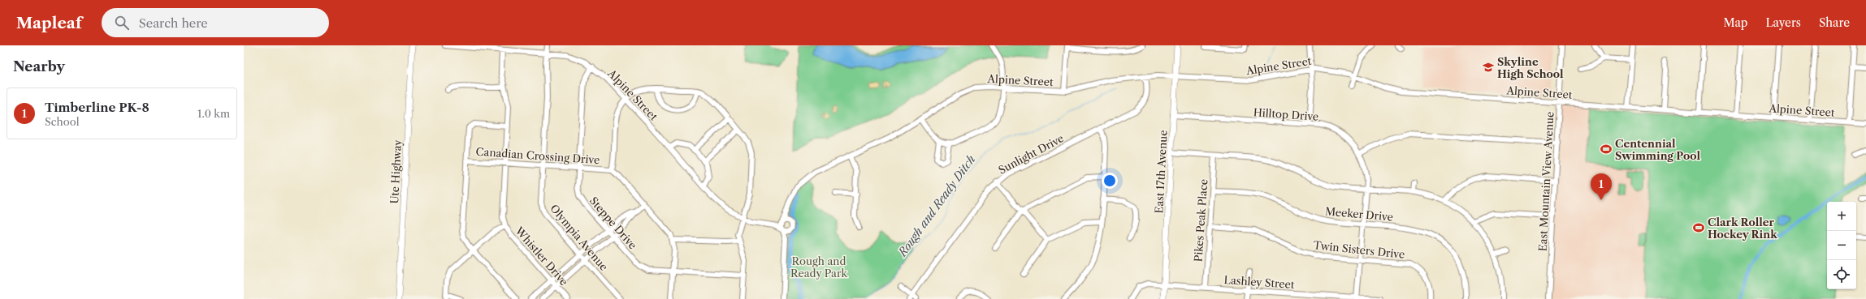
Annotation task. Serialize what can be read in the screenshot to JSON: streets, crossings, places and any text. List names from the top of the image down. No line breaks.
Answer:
{"streets":{"main road":["Ute Highway","East 17th Avenue"],"street":["Alpine Street","Hilltop Drive","Sunlight Drive","Canadian Crossing Drive","East Mountain View Avenue","Meeker Drive","Pikes Peak Place","Steppe Drive","Olympia Avenue","Twin Sisters Drive","Whistler Drive","Lashley Street"]},"crossings":[["Alpine Street","Sunlight Drive"],["Alpine Street","East 17th Avenue"],["Alpine Street","East Mountain View Avenue"],["Alpine Street","Steppe Drive"],["Alpine Street","Olympia Avenue"],["Alpine Street","Whistler Drive"],["Hilltop Drive","East 17th Avenue"],["Canadian Crossing Drive","Steppe Drive"],["Canadian Crossing Drive","Olympia Avenue"],["Canadian Crossing Drive","Whistler Drive"],["East 17th Avenue","Lashley Street"],["Meeker Drive","Pikes Peak Place"],["Pikes Peak Place","Twin Sisters Drive"],["Pikes Peak Place","Lashley Street"]],"water":["Rough and Ready Ditch"],"parks":["Rough and Ready Park"],"places":{"school or university":["Skyline High School"],"sports":["Centennial Swimming Pool","Clark Roller Hockey Rink"]},"page":{"header":"Mapleaf","search":"Search here","nav":["Map","Layers","Share"],"heading":"Nearby","list":[{"mark":"1","name":"Timberline PK-8","note":"School","value":"1.0 km"}],"pins":"1","map_buttons":["+","−"]}}
